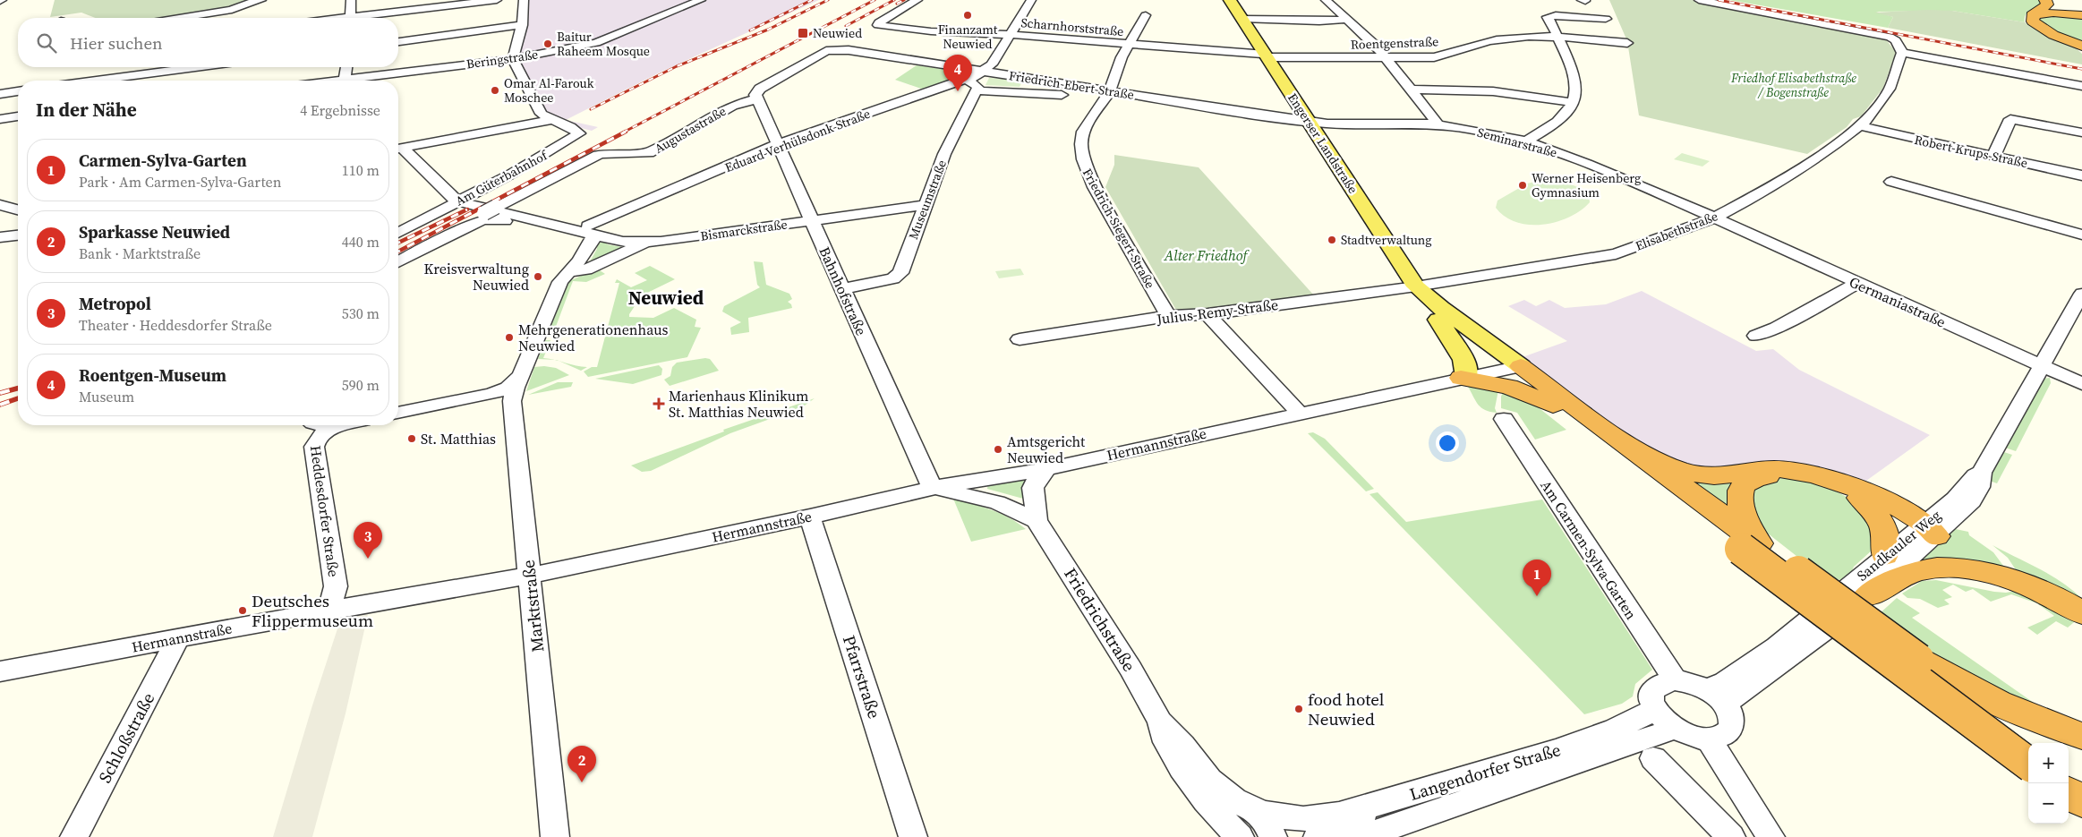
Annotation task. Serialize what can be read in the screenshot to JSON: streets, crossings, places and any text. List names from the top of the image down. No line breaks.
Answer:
{"streets":{"main road":["Engerser Landstraße"],"street":["Scharnhorststraße","Roentgenstraße","Beringstraße","Friedrich-Ebert-Straße","Augustastraße","Eduard-Verhülsdonk-Straße","Seminarstraße","Robert-Krups-Straße","Am Güterbahnhof","Museumstraße","Friedrich-Siegert-Straße","Bismarckstraße","Elisabethstraße","Bahnhofstraße","Germaniastraße","Julius-Remy-Straße","Hermannstraße","Heddesdorfer Straße","Sandkauler Weg","Am Carmen-Sylva-Garten","Marktstraße","Friedrichstraße","Pfarrstraße","Schloßstraße","Langendorfer Straße"]},"crossings":[["Scharnhorststraße","Roentgenstraße"],["Scharnhorststraße","Engerser Landstraße"],["Scharnhorststraße","Friedrich-Siegert-Straße"],["Roentgenstraße","Engerser Landstraße"],["Friedrich-Ebert-Straße","Augustastraße"],["Friedrich-Ebert-Straße","Eduard-Verhülsdonk-Straße"],["Friedrich-Ebert-Straße","Seminarstraße"],["Friedrich-Ebert-Straße","Engerser Landstraße"],["Friedrich-Ebert-Straße","Friedrich-Siegert-Straße"],["Augustastraße","Eduard-Verhülsdonk-Straße"],["Augustastraße","Bahnhofstraße"],["Augustastraße","Marktstraße"],["Eduard-Verhülsdonk-Straße","Bahnhofstraße"],["Eduard-Verhülsdonk-Straße","Marktstraße"],["Seminarstraße","Engerser Landstraße"],["Seminarstraße","Elisabethstraße"],["Seminarstraße","Germaniastraße"],["Engerser Landstraße","Elisabethstraße"],["Engerser Landstraße","Julius-Remy-Straße"],["Engerser Landstraße","Hermannstraße"],["Robert-Krups-Straße","Elisabethstraße"],["Museumstraße","Bismarckstraße"],["Museumstraße","Bahnhofstraße"],["Friedrich-Siegert-Straße","Julius-Remy-Straße"],["Bismarckstraße","Bahnhofstraße"],["Bismarckstraße","Marktstraße"],["Elisabethstraße","Germaniastraße"],["Elisabethstraße","Julius-Remy-Straße"],["Bahnhofstraße","Hermannstraße"],["Germaniastraße","Sandkauler Weg"],["Hermannstraße","Heddesdorfer Straße"],["Hermannstraße","Marktstraße"],["Hermannstraße","Friedrichstraße"],["Hermannstraße","Pfarrstraße"],["Hermannstraße","Schloßstraße"],["Am Carmen-Sylva-Garten","Langendorfer Straße"],["Friedrichstraße","Langendorfer Straße"]],"districts":["Neuwied"],"parks":["Friedhof Elisabethstraße / Bogenstraße","Alter Friedhof"],"places":{"other":["Finanzamt Neuwied","Baitur Raheem Mosque","Omar Al-Farouk Moschee","Werner Heisenberg Gymnasium","Stadtverwaltung","Kreisverwaltung Neuwied","Mehrgenerationenhaus Neuwied","St. Matthias","Amtsgericht Neuwied","Deutsches Flippermuseum","food hotel Neuwied"],"transit":["Neuwied"],"health":["Marienhaus Klinikum St. Matthias Neuwied"]},"page":{"search":"Hier suchen","pins":["4","3","1","2"],"heading":["In der Nähe","4 Ergebnisse"],"list":[{"mark":"1","name":"Carmen-Sylva-Garten","note":"Park · Am Carmen-Sylva-Garten","value":"110 m"},{"mark":"2","name":"Sparkasse Neuwied","note":"Bank · Marktstraße","value":"440 m"},{"mark":"3","name":"Metropol","note":"Theater · Heddesdorfer Straße","value":"530 m"},{"mark":"4","name":"Roentgen-Museum","note":"Museum","value":"590 m"}],"map_buttons":["+","−"]}}
